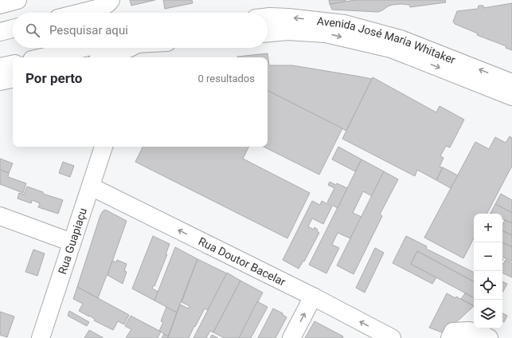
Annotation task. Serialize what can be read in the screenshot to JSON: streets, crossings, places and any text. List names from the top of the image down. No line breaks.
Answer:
{"streets":{"street":["Avenida José Maria Whitaker","Rua Guapiaçu","Rua Doutor Bacelar"]},"crossings":[["Rua Guapiaçu","Rua Doutor Bacelar"]],"one_way":["Rua Doutor Bacelar"],"page":{"search":"Pesquisar aqui","heading":["Por perto","0 resultados"],"map_buttons":["+","−"]}}
